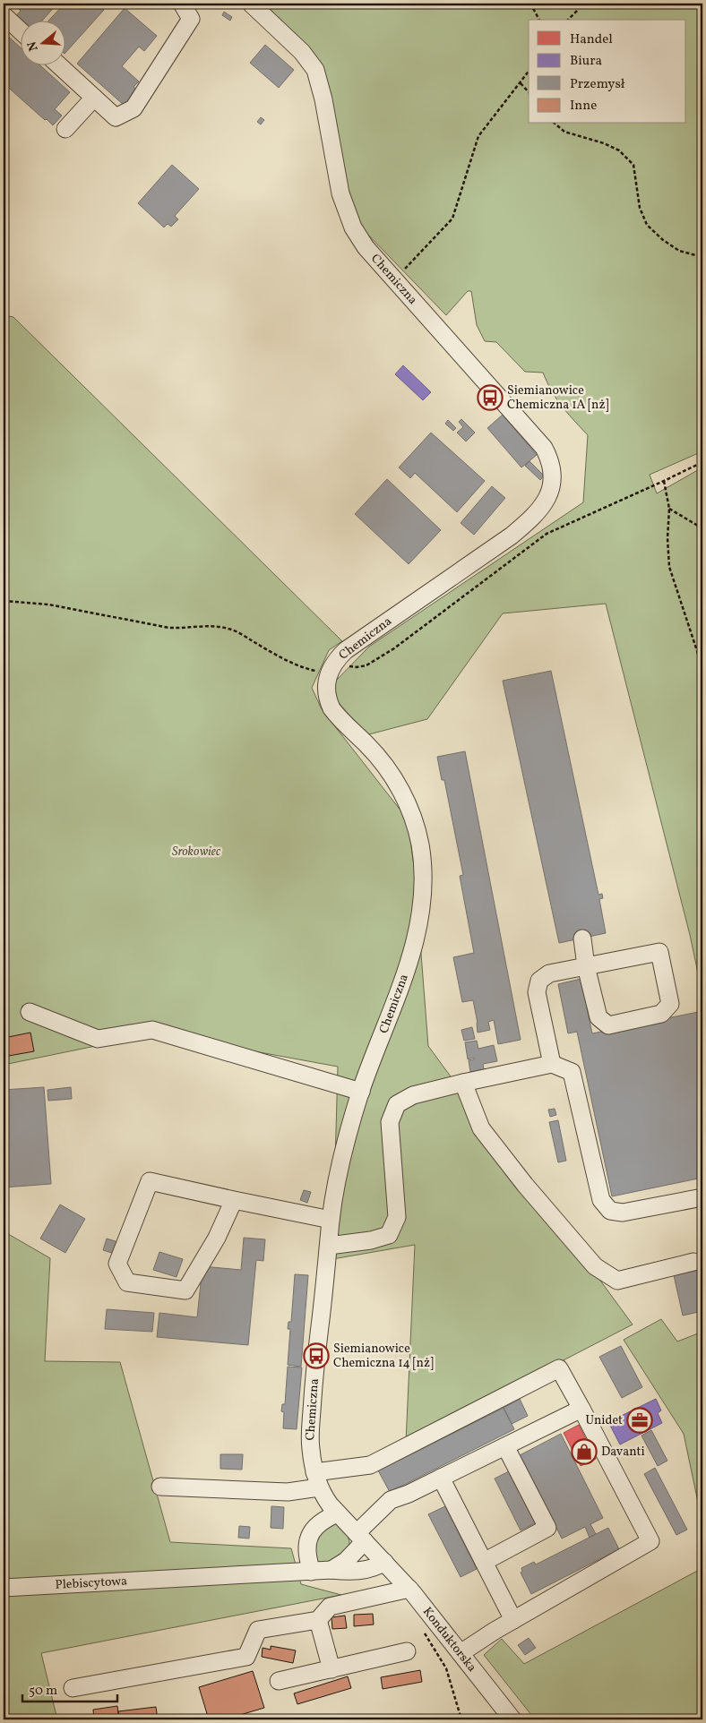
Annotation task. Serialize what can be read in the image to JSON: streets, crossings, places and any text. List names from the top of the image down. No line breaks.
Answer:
{"streets":{"street":["Chemiczna","Plebiscytowa","Konduktorska"]},"crossings":[["Chemiczna","Konduktorska"],["Plebiscytowa","Konduktorska"]],"parks":["Srokowiec"],"places":{"bus stop":["Siemianowice Chemiczna 1A [nż]","Siemianowice Chemiczna 14 [nż]"],"office":["Unidet"],"shop":["Davanti"]},"legend":["Handel","Biura","Przemysł","Inne"],"scale_bar":"50 m","north":"left"}
